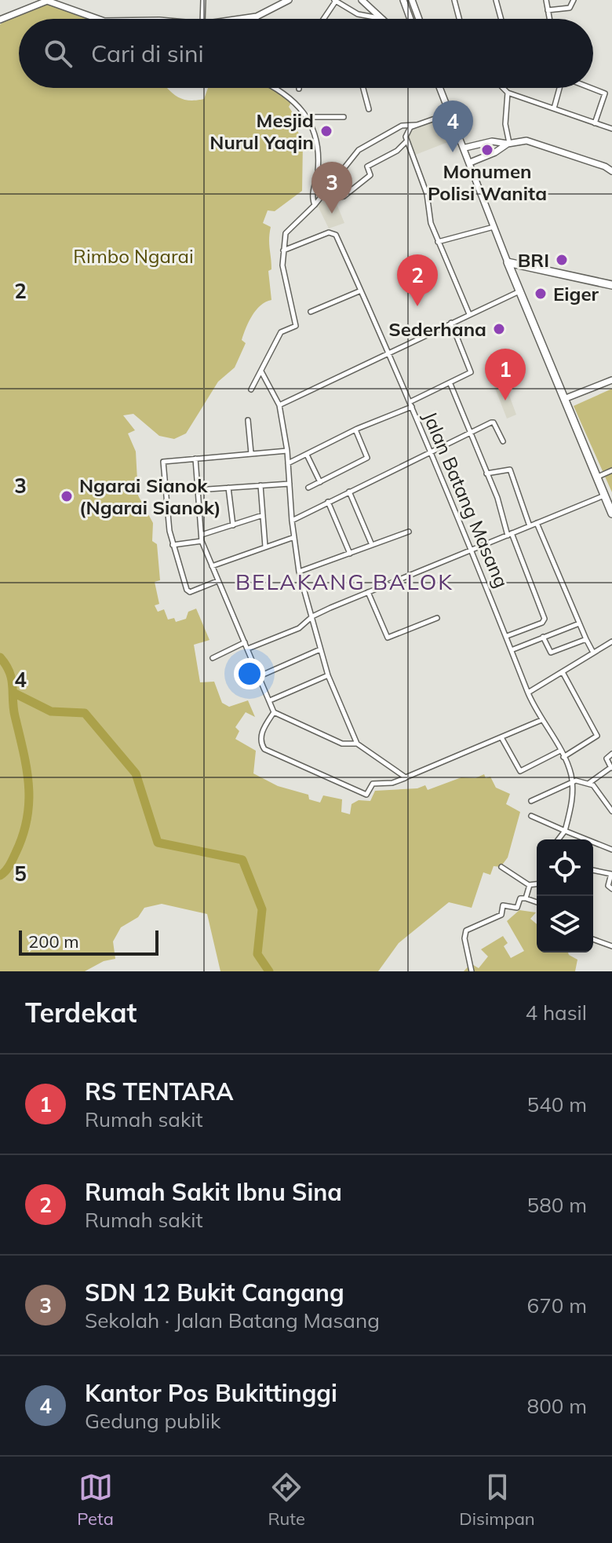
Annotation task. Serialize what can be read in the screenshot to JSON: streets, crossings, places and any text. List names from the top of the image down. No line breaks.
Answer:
{"streets":{"street":["Jalan Batang Masang"]},"districts":["BELAKANG BALOK"],"parks":["Rimbo Ngarai"],"places":["Mesjid Nurul Yaqin","Monumen Polisi Wanita","BRI","Eiger","Sederhana","Ngarai Sianok (Ngarai Sianok)"],"scale_bar":"200 m","page":{"search":"Cari di sini","pins":["4","3","2","1"],"scale":"200 m","heading":["Terdekat","4 hasil"],"list":[{"mark":"1","name":"RS TENTARA","note":"Rumah sakit","value":"540 m"},{"mark":"2","name":"Rumah Sakit Ibnu Sina","note":"Rumah sakit","value":"580 m"},{"mark":"3","name":"SDN 12 Bukit Cangang","note":"Sekolah · Jalan Batang Masang","value":"670 m"},{"mark":"4","name":"Kantor Pos Bukittinggi","note":"Gedung publik","value":"800 m"}],"nav":["Peta","Rute","Disimpan"]},"grid":{"rows":["2","3","4","5"]}}
